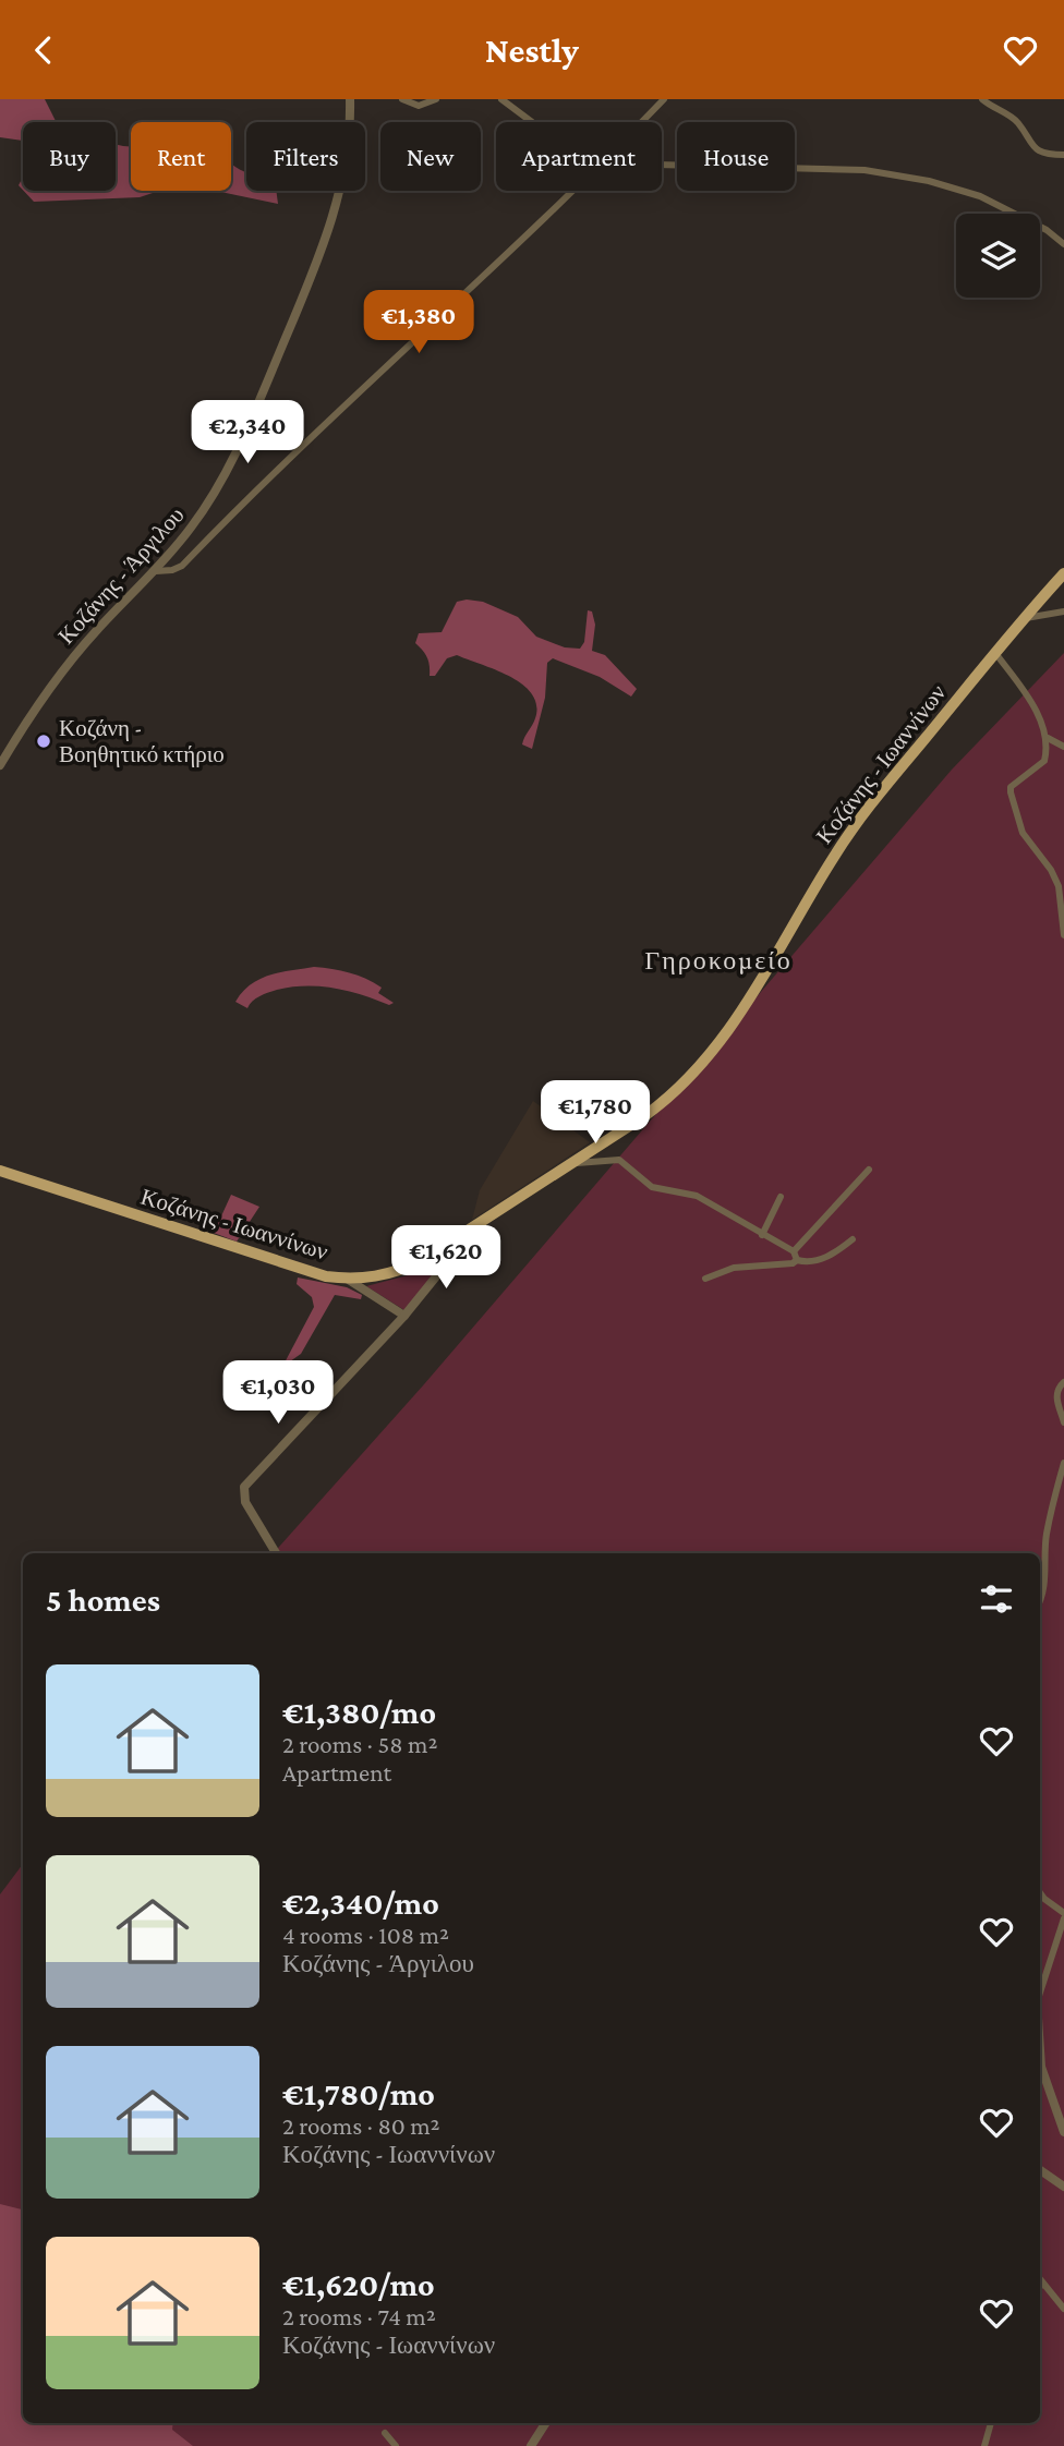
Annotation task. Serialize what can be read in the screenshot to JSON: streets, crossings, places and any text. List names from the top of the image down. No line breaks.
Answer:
{"streets":{"main road":["Κοζάνης - Ιωαννίνων"],"street":["Κοζάνης - Άργιλου"]},"districts":["Γηροκομείο"],"places":["Κοζάνη - Βοηθητικό κτήριο"],"page":{"header":"Nestly","chip":["Buy","Rent","Filters","New","Apartment","House"],"price":["€1,380","€2,340","€1,780","€1,620","€1,030"],"heading":"5 homes","list":[{"name":"€1,380/mo","note":"2 rooms · 58 m² · Apartment"},{"name":"€2,340/mo","note":"4 rooms · 108 m² · Κοζάνης - Άργιλου"},{"name":"€1,780/mo","note":"2 rooms · 80 m² · Κοζάνης - Ιωαννίνων"},{"name":"€1,620/mo","note":"2 rooms · 74 m² · Κοζάνης - Ιωαννίνων"}]}}
